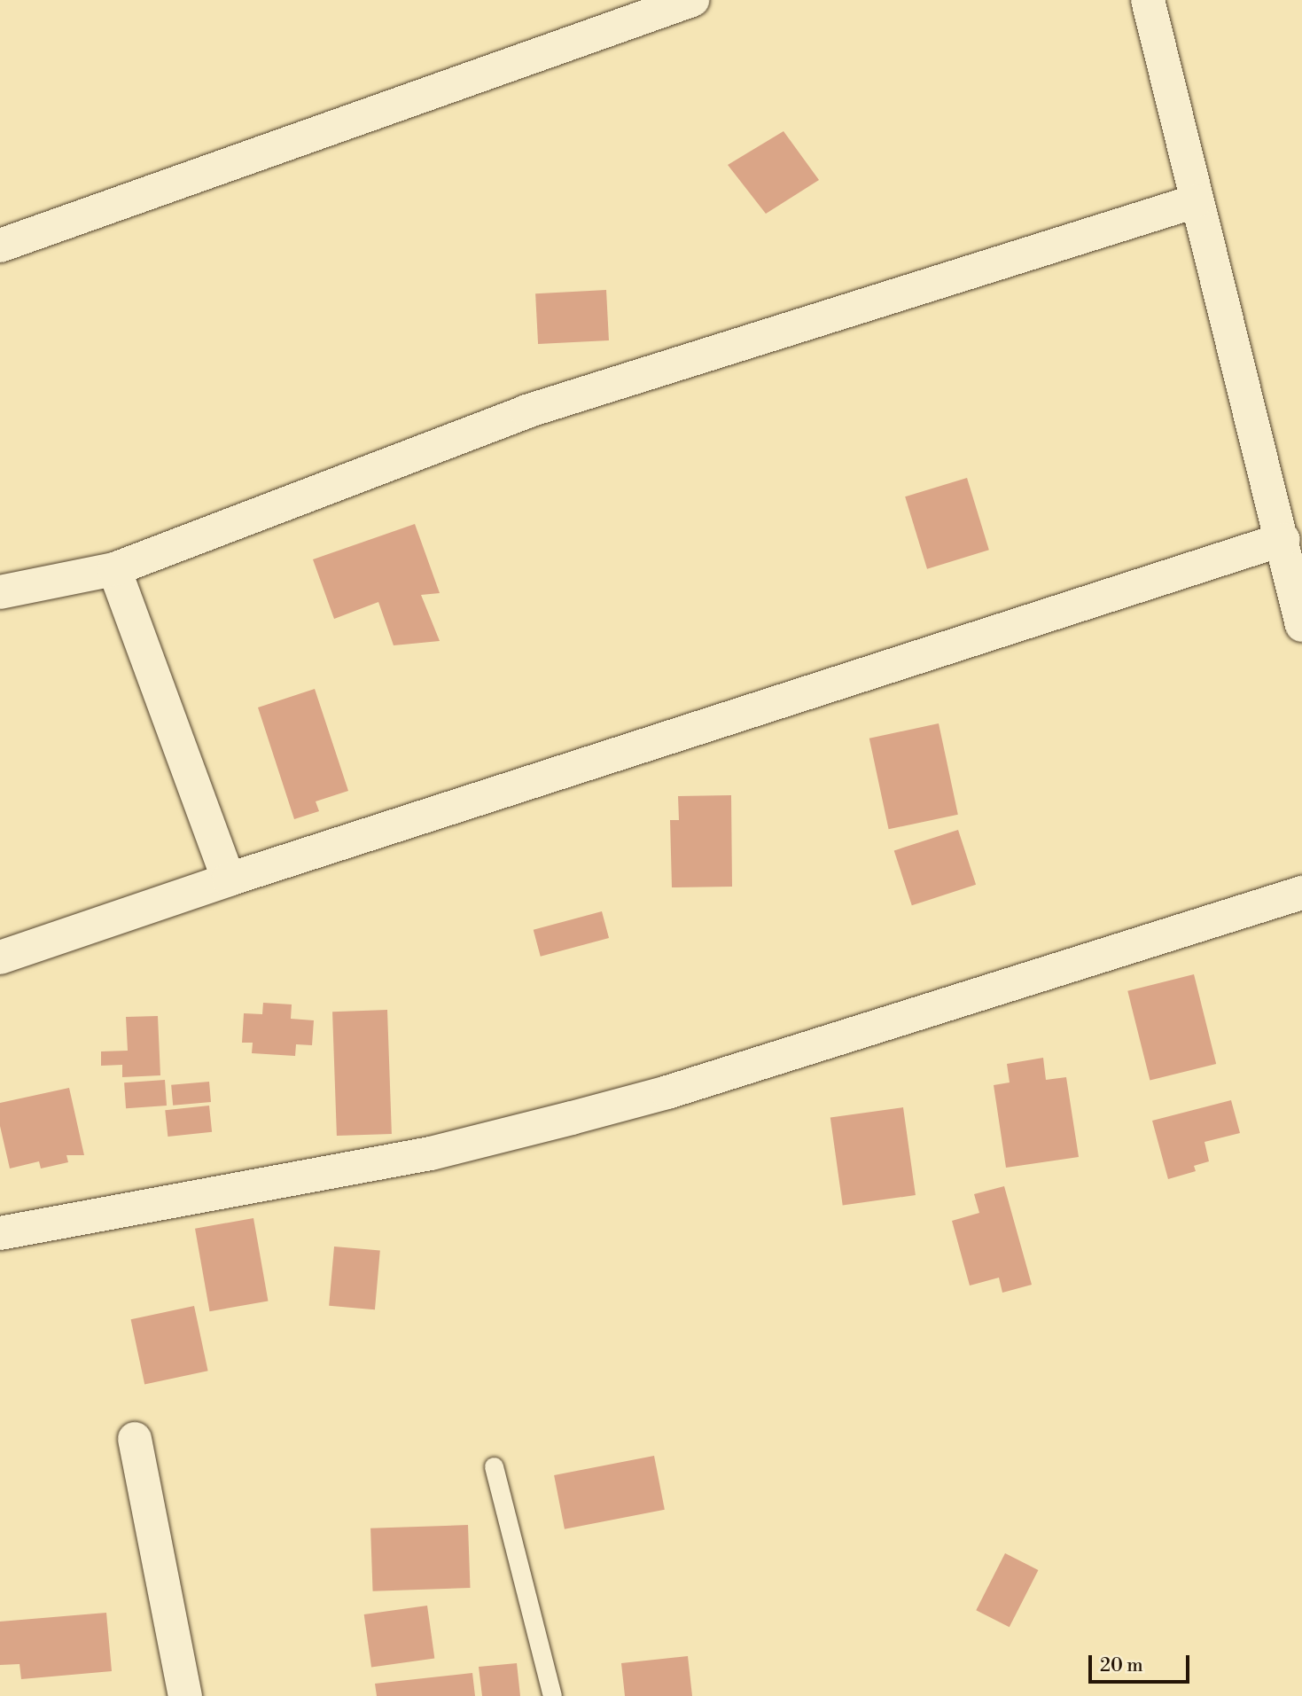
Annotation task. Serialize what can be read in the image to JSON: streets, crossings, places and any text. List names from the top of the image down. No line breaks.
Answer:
{"scale_bar":"20 m"}
